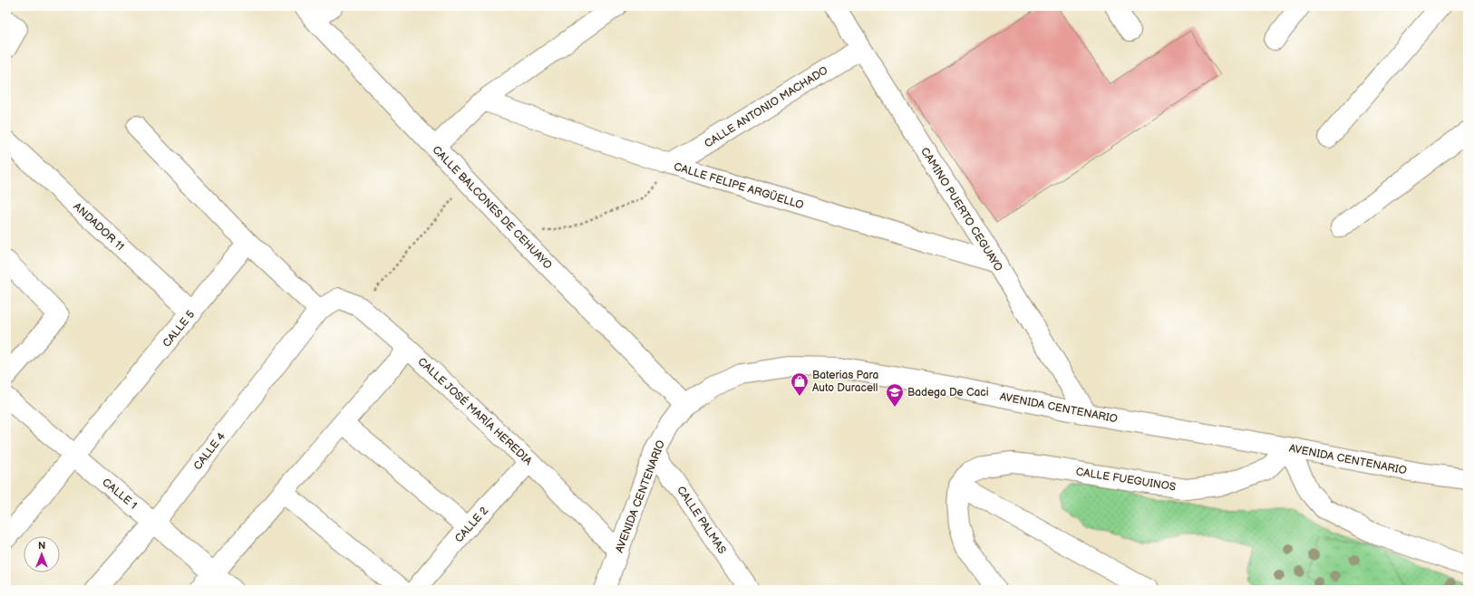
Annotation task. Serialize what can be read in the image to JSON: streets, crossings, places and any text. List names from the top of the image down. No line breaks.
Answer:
{"streets":{"street":["CALLE ANTONIO MACHADO","CALLE FELIPE ARGÜELLO","CALLE BALCONES DE CEHUAYO","CAMINO PUERTO CEGUAYO","ANDADOR 11","CALLE 5","AVENIDA CENTENARIO","CALLE JOSÉ MARÍA HEREDIA","CALLE 4","CALLE FUEGUINOS","CALLE 1","CALLE PALMAS","CALLE 2"]},"crossings":[["CALLE ANTONIO MACHADO","CALLE FELIPE ARGÜELLO"],["CALLE ANTONIO MACHADO","CAMINO PUERTO CEGUAYO"],["CALLE FELIPE ARGÜELLO","CAMINO PUERTO CEGUAYO"],["CALLE BALCONES DE CEHUAYO","AVENIDA CENTENARIO"],["CAMINO PUERTO CEGUAYO","AVENIDA CENTENARIO"],["ANDADOR 11","CALLE 5"],["CALLE 5","CALLE 1"],["AVENIDA CENTENARIO","CALLE JOSÉ MARÍA HEREDIA"],["AVENIDA CENTENARIO","CALLE FUEGUINOS"],["AVENIDA CENTENARIO","CALLE PALMAS"],["CALLE JOSÉ MARÍA HEREDIA","CALLE 4"],["CALLE JOSÉ MARÍA HEREDIA","CALLE 2"],["CALLE 4","CALLE 1"]],"places":{"shop":["Baterias Para Auto Duracell"],"school or university":["Badega De Caci"]},"north":"top"}
